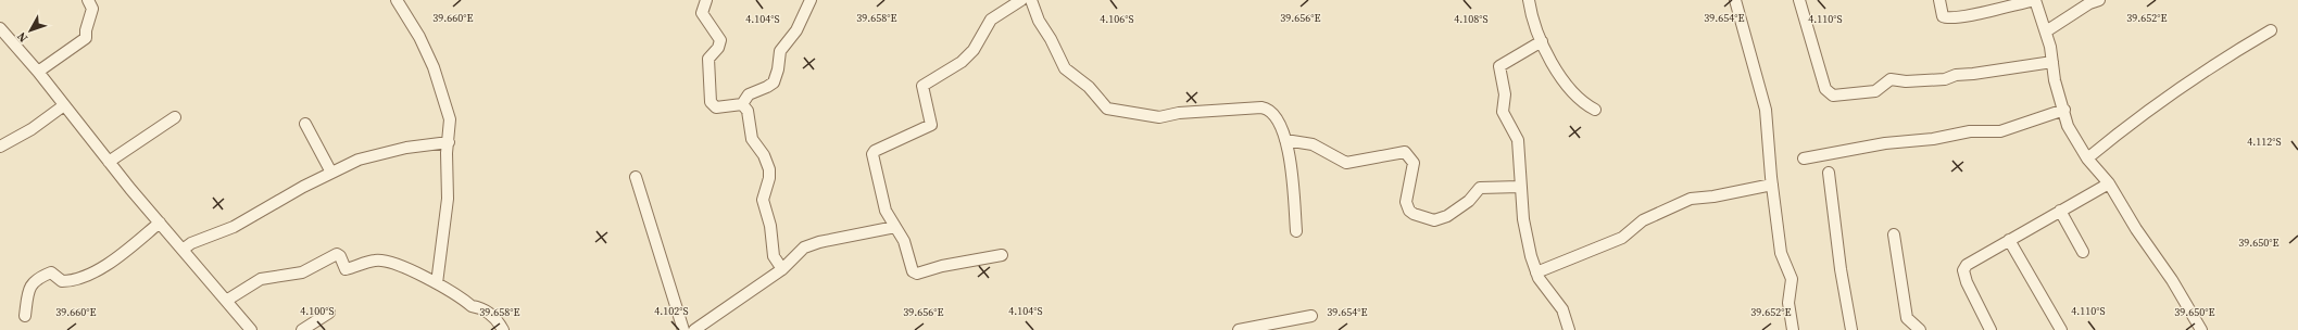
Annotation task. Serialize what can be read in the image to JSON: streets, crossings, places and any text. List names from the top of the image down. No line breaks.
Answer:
{"north":"bottom left","coordinates":["39.660°E","39.658°E","39.656°E","39.654°E","39.652°E","4.104°S","4.106°S","4.108°S","4.110°S","4.112°S","39.650°E","4.100°S","4.102°S"]}
